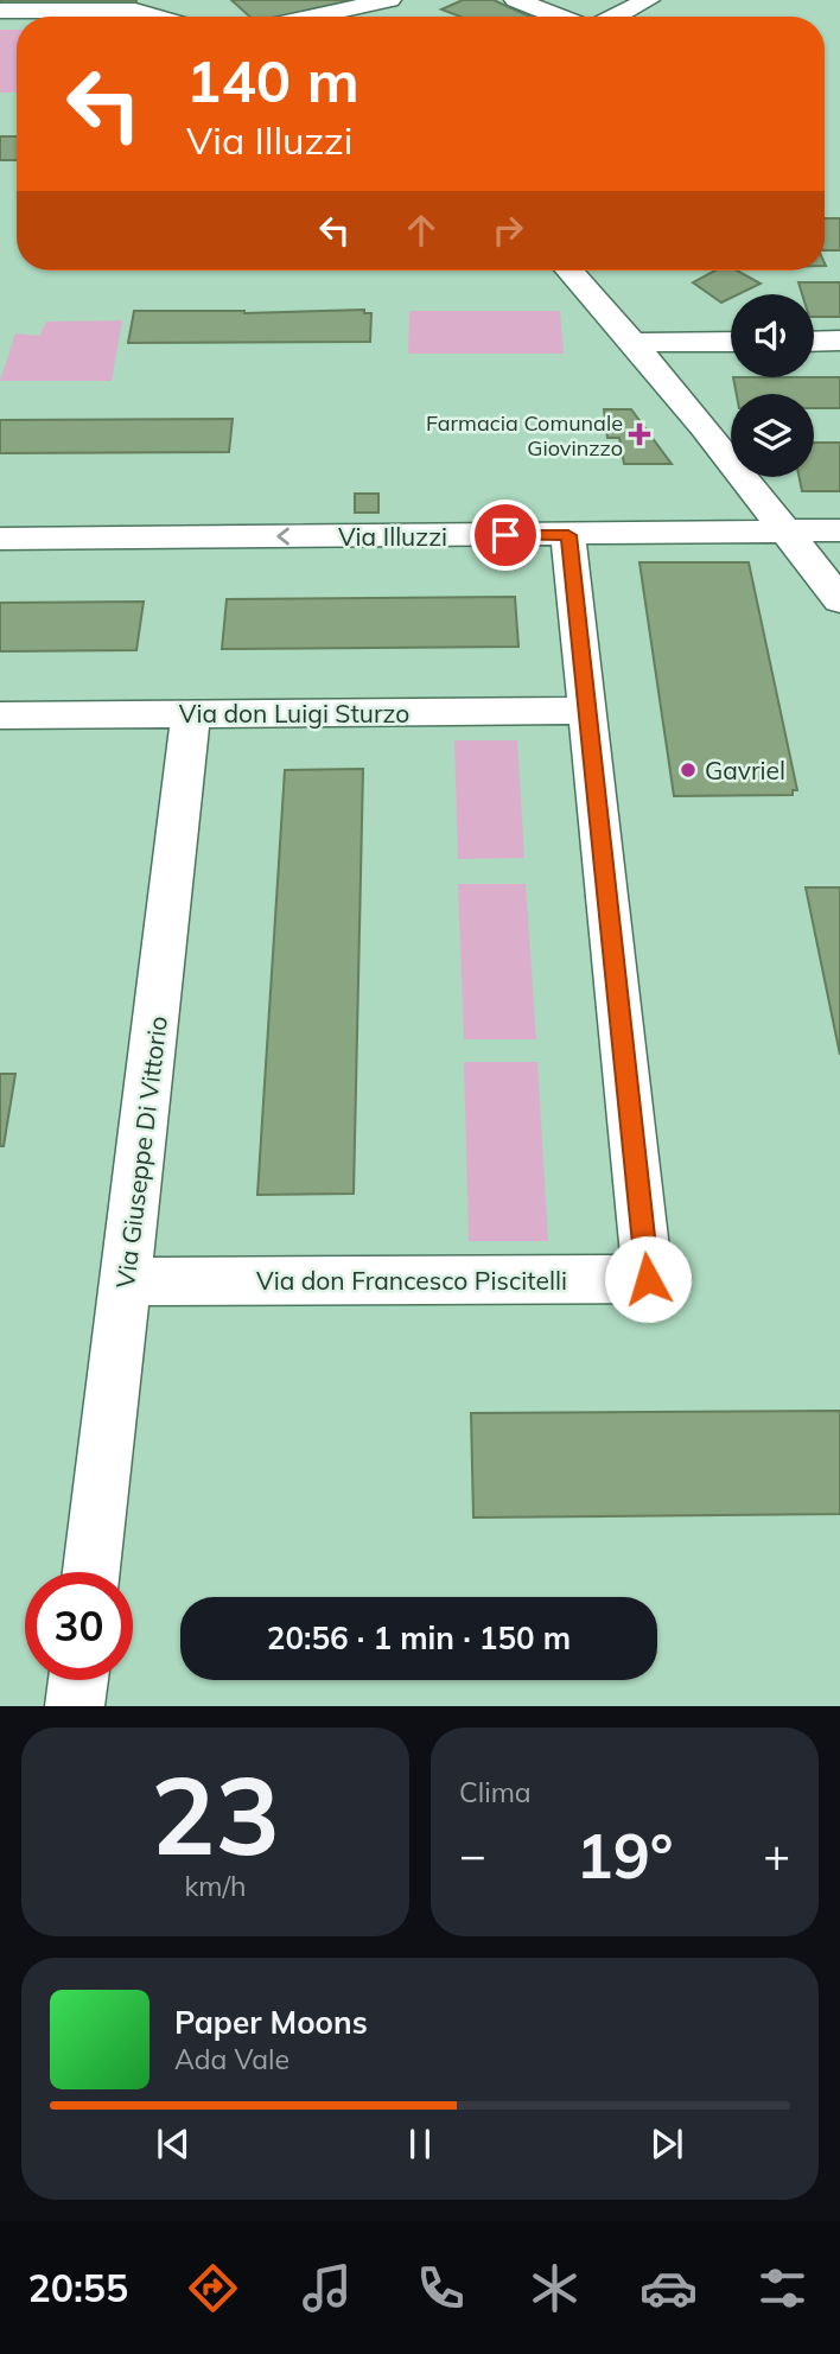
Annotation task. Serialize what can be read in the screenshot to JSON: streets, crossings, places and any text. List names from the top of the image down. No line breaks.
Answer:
{"streets":{"street":["Via Illuzzi","Via don Luigi Sturzo","Via Giuseppe Di Vittorio","Via don Francesco Piscitelli"]},"crossings":[["Via Illuzzi","Via don Francesco Piscitelli"],["Via don Luigi Sturzo","Via Giuseppe Di Vittorio"],["Via don Luigi Sturzo","Via don Francesco Piscitelli"],["Via Giuseppe Di Vittorio","Via don Francesco Piscitelli"]],"one_way":["Via Illuzzi"],"places":{"health":["Farmacia Comunale Giovinzzo"],"other":["Gavriel"]},"page":{"turn":["140 m","Via Illuzzi"],"limit":"30","trip":"20:56 · 1 min · 150 m","tile":[["23","km/h"],"Clima"],"heat":["−","19°","+"],"song":["Paper Moons","Ada Vale"],"tabs":"20:55"}}
